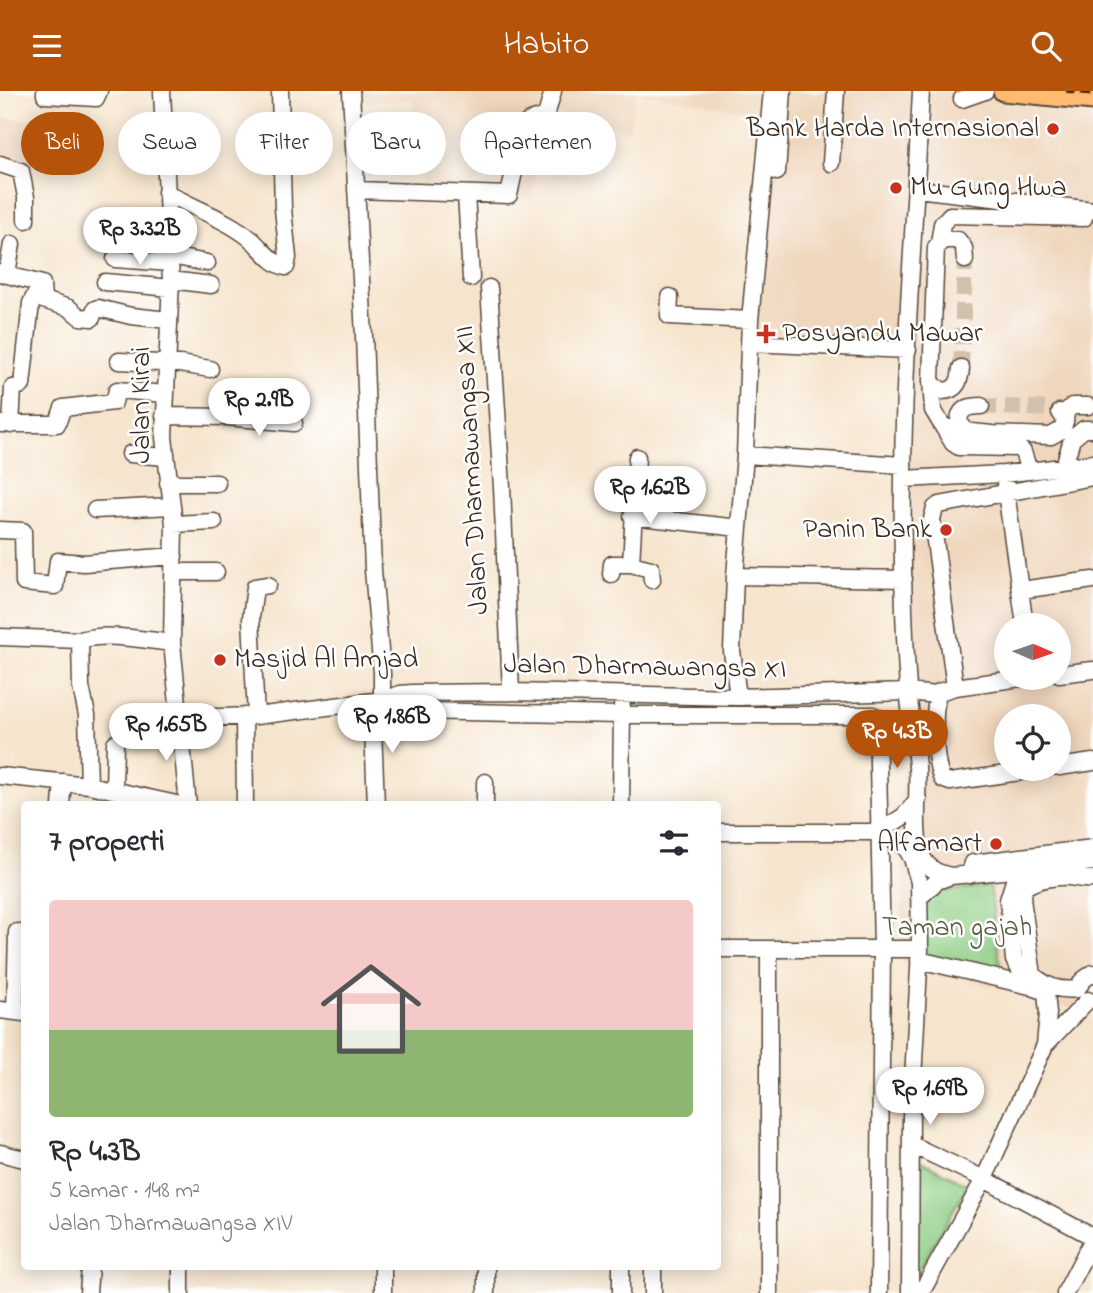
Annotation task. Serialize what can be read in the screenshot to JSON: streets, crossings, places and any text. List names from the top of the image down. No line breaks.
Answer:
{"streets":{"street":["Jalan Kirai","Jalan Dharmawangsa XII","Jalan Dharmawangsa XI"]},"crossings":[["Jalan Dharmawangsa XII","Jalan Dharmawangsa XI"]],"parks":["Taman gajah"],"places":{"other":["Bank Harda Internasional","Mu Gung Hwa","Panin Bank","Masjid Al Amjad","Alfamart"],"health":["Posyandu Mawar"]},"north":"right","page":{"header":"Habito","chip":["Beli","Sewa","Filter","Baru","Apartemen"],"price":["Rp 3.32B","Rp 2.9B","Rp 1.62B","Rp 1.86B","Rp 1.65B","Rp 4.3B","Rp 1.69B"],"heading":"7 properti","list":[{"name":"Rp 4.3B","note":"5 kamar · 148 m² · Jalan Dharmawangsa XIV"}]}}
